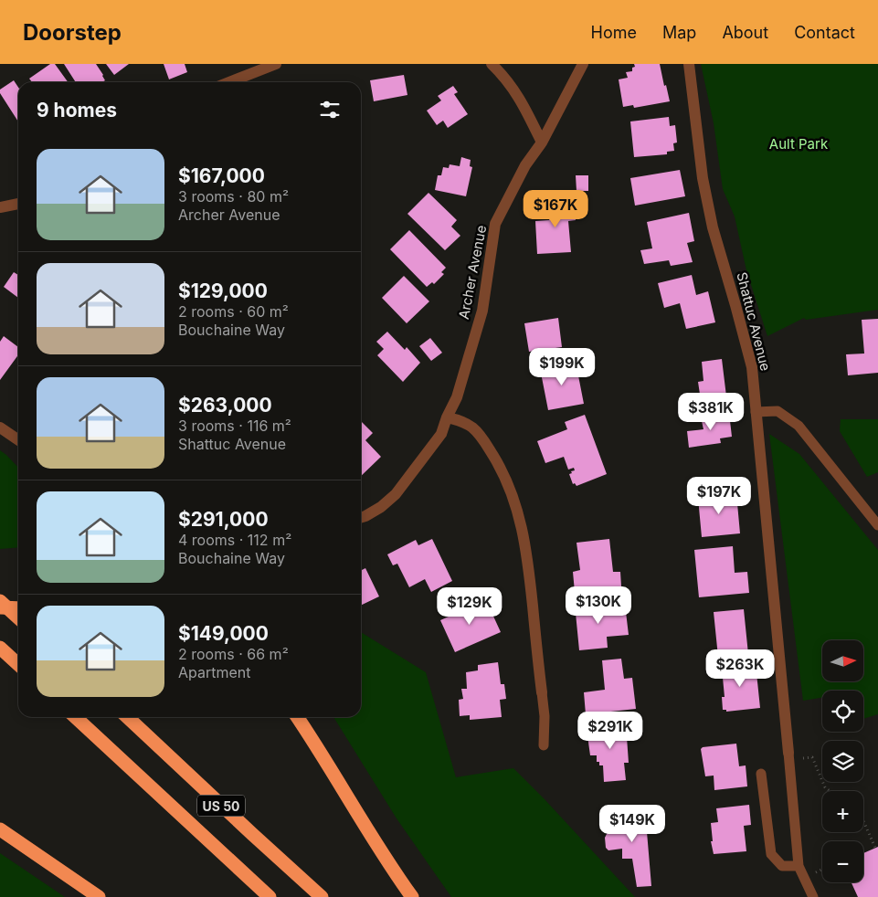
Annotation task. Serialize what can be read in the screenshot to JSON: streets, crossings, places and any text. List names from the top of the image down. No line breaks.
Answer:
{"streets":{"highway":["US 50"],"street":["Archer Avenue","Shattuc Avenue"]},"parks":["Ault Park"],"north":"right","page":{"header":"Doorstep","nav":["Home","Map","About","Contact"],"heading":"9 homes","list":[{"name":"$167,000","note":"3 rooms · 80 m² · Archer Avenue"},{"name":"$129,000","note":"2 rooms · 60 m² · Bouchaine Way"},{"name":"$263,000","note":"3 rooms · 116 m² · Shattuc Avenue"},{"name":"$291,000","note":"4 rooms · 112 m² · Bouchaine Way"},{"name":"$149,000","note":"2 rooms · 66 m² · Apartment"}],"price":["$167K","$199K","$381K","$197K","$130K","$129K","$263K","$291K","$149K"],"map_buttons":["+","−"]}}
